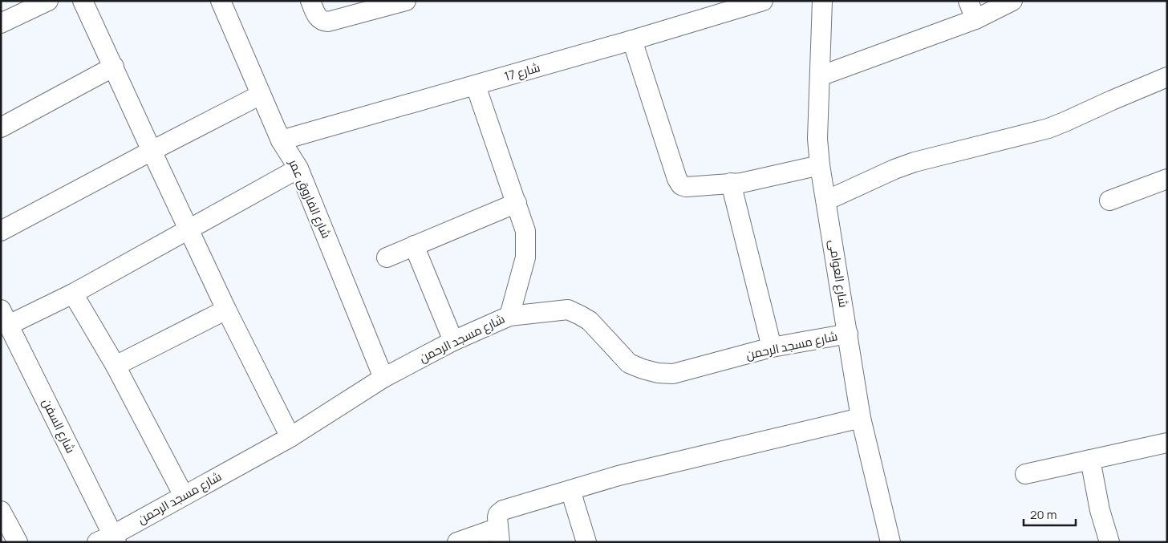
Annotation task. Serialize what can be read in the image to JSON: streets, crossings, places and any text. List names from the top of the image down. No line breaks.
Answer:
{"streets":{"street":["شارع 17","شارع الفاروق عمر","شارع العوامى","شارع مسجد الرحمن","شارع السفن"]},"crossings":[["شارع 17","شارع الفاروق عمر"],["شارع الفاروق عمر","شارع مسجد الرحمن"],["شارع العوامى","شارع مسجد الرحمن"],["شارع مسجد الرحمن","شارع السفن"]],"scale_bar":"20 m"}
